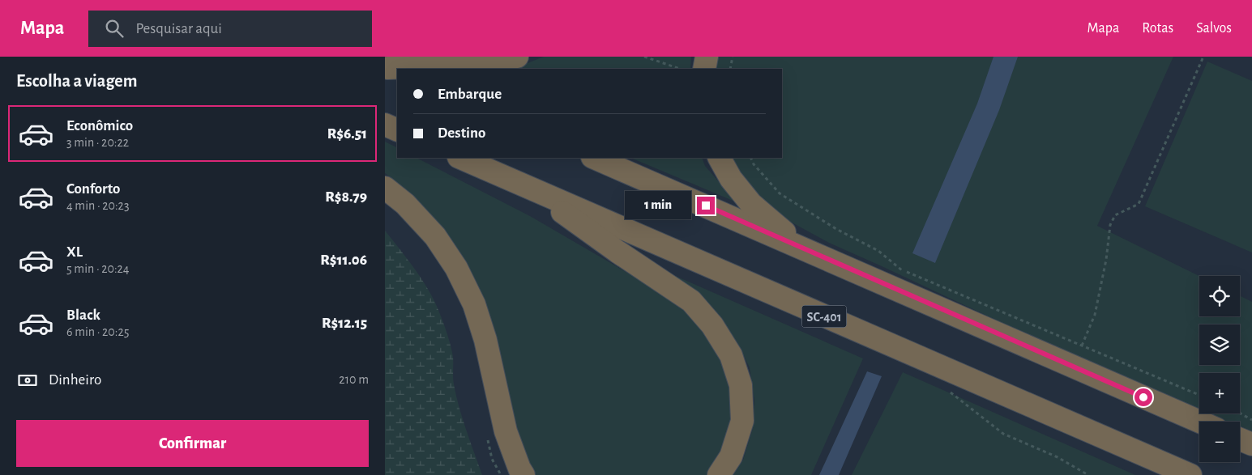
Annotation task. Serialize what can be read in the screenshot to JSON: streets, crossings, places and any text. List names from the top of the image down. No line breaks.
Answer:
{"streets":{"highway":["SC-401"]},"page":{"header":"Mapa","search":"Pesquisar aqui","nav":["Mapa","Rotas","Salvos"],"heading":"Escolha a viagem","banner":["Embarque","Destino"],"list":[{"name":"Econômico","note":"3 min · 20:22","value":"R$6.51"},{"name":"Conforto","note":"4 min · 20:23","value":"R$8.79"},{"name":"XL","note":"5 min · 20:24","value":"R$11.06"},{"name":"Black","note":"6 min · 20:25","value":"R$12.15"}],"bubble":"1 min","map_buttons":["+","−"],"pay":["Dinheiro","210 m"],"buttons":"Confirmar"}}
